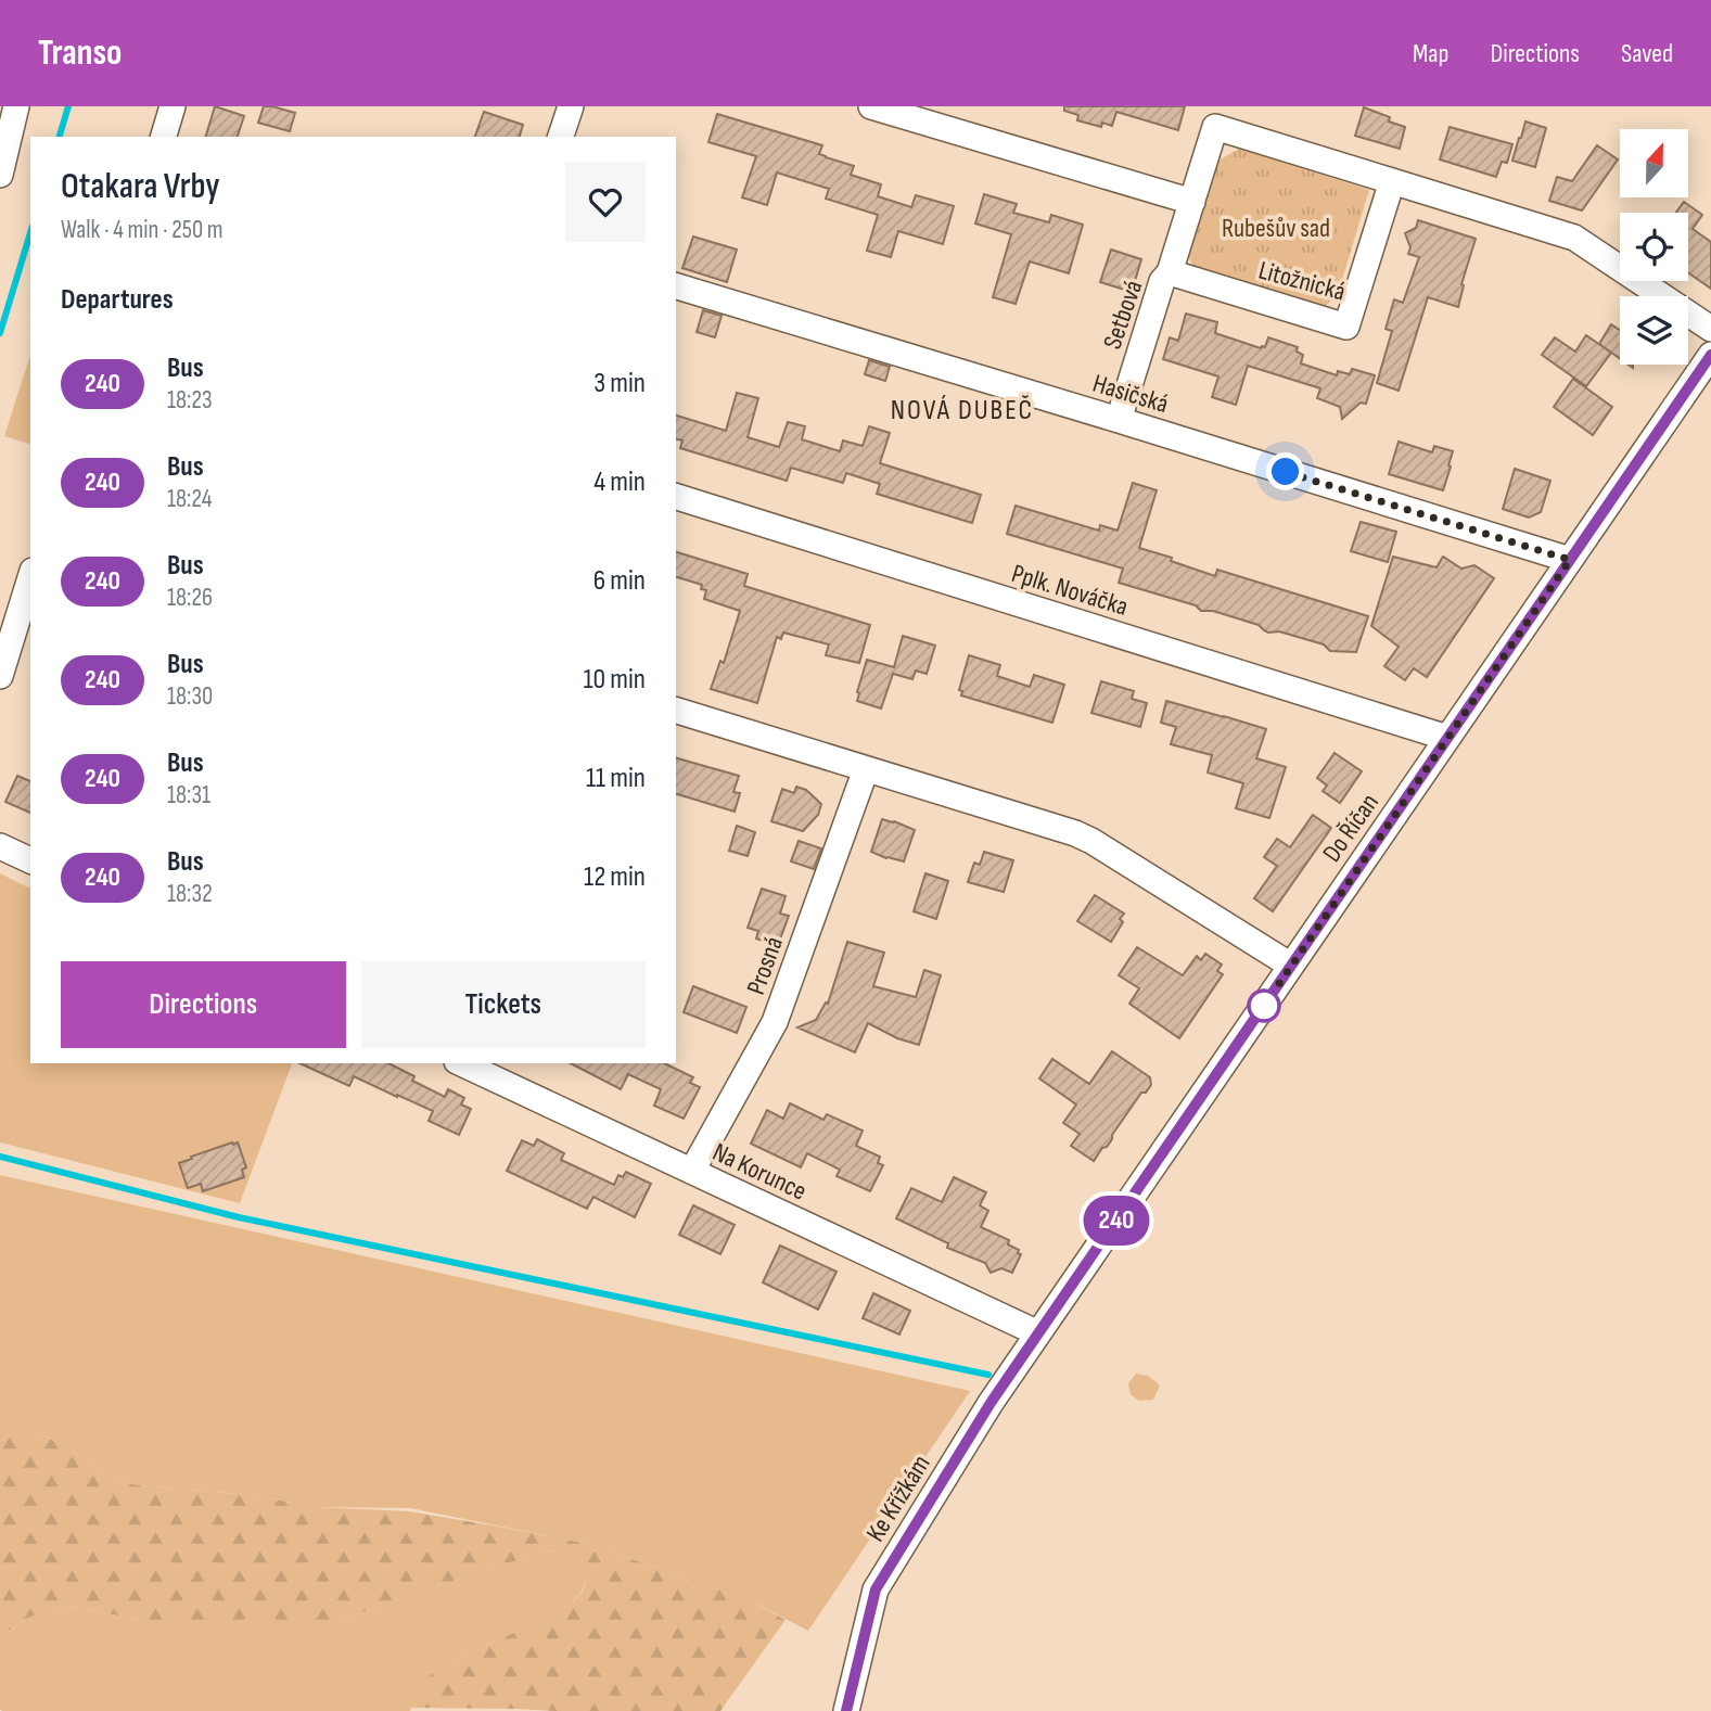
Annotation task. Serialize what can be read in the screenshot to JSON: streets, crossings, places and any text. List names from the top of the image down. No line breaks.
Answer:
{"streets":{"street":["Litožnická","Setbová","Hasičská","Pplk. Nováčka","Do Říčan","Prosná","Na Korunce","Ke Křížkám"]},"crossings":[["Litožnická","Setbová"],["Setbová","Hasičská"],["Hasičská","Do Říčan"],["Pplk. Nováčka","Do Říčan"],["Do Říčan","Na Korunce"],["Do Říčan","Ke Křížkám"],["Prosná","Na Korunce"],["Na Korunce","Ke Křížkám"]],"districts":["NOVÁ DUBEČ"],"parks":["Rubešův sad"],"lines":["bus line 240"],"north":"top","page":{"header":"Transo","nav":["Map","Directions","Saved"],"on_map":"240","heading":[["Otakara Vrby","Walk · 4 min · 250 m"],"Departures"],"list":[{"mark":"240","name":"Bus","note":"18:23","value":"3 min"},{"mark":"240","name":"Bus","note":"18:24","value":"4 min"},{"mark":"240","name":"Bus","note":"18:26","value":"6 min"},{"mark":"240","name":"Bus","note":"18:30","value":"10 min"},{"mark":"240","name":"Bus","note":"18:31","value":"11 min"},{"mark":"240","name":"Bus","note":"18:32","value":"12 min"}],"buttons":["Directions","Tickets"]}}
